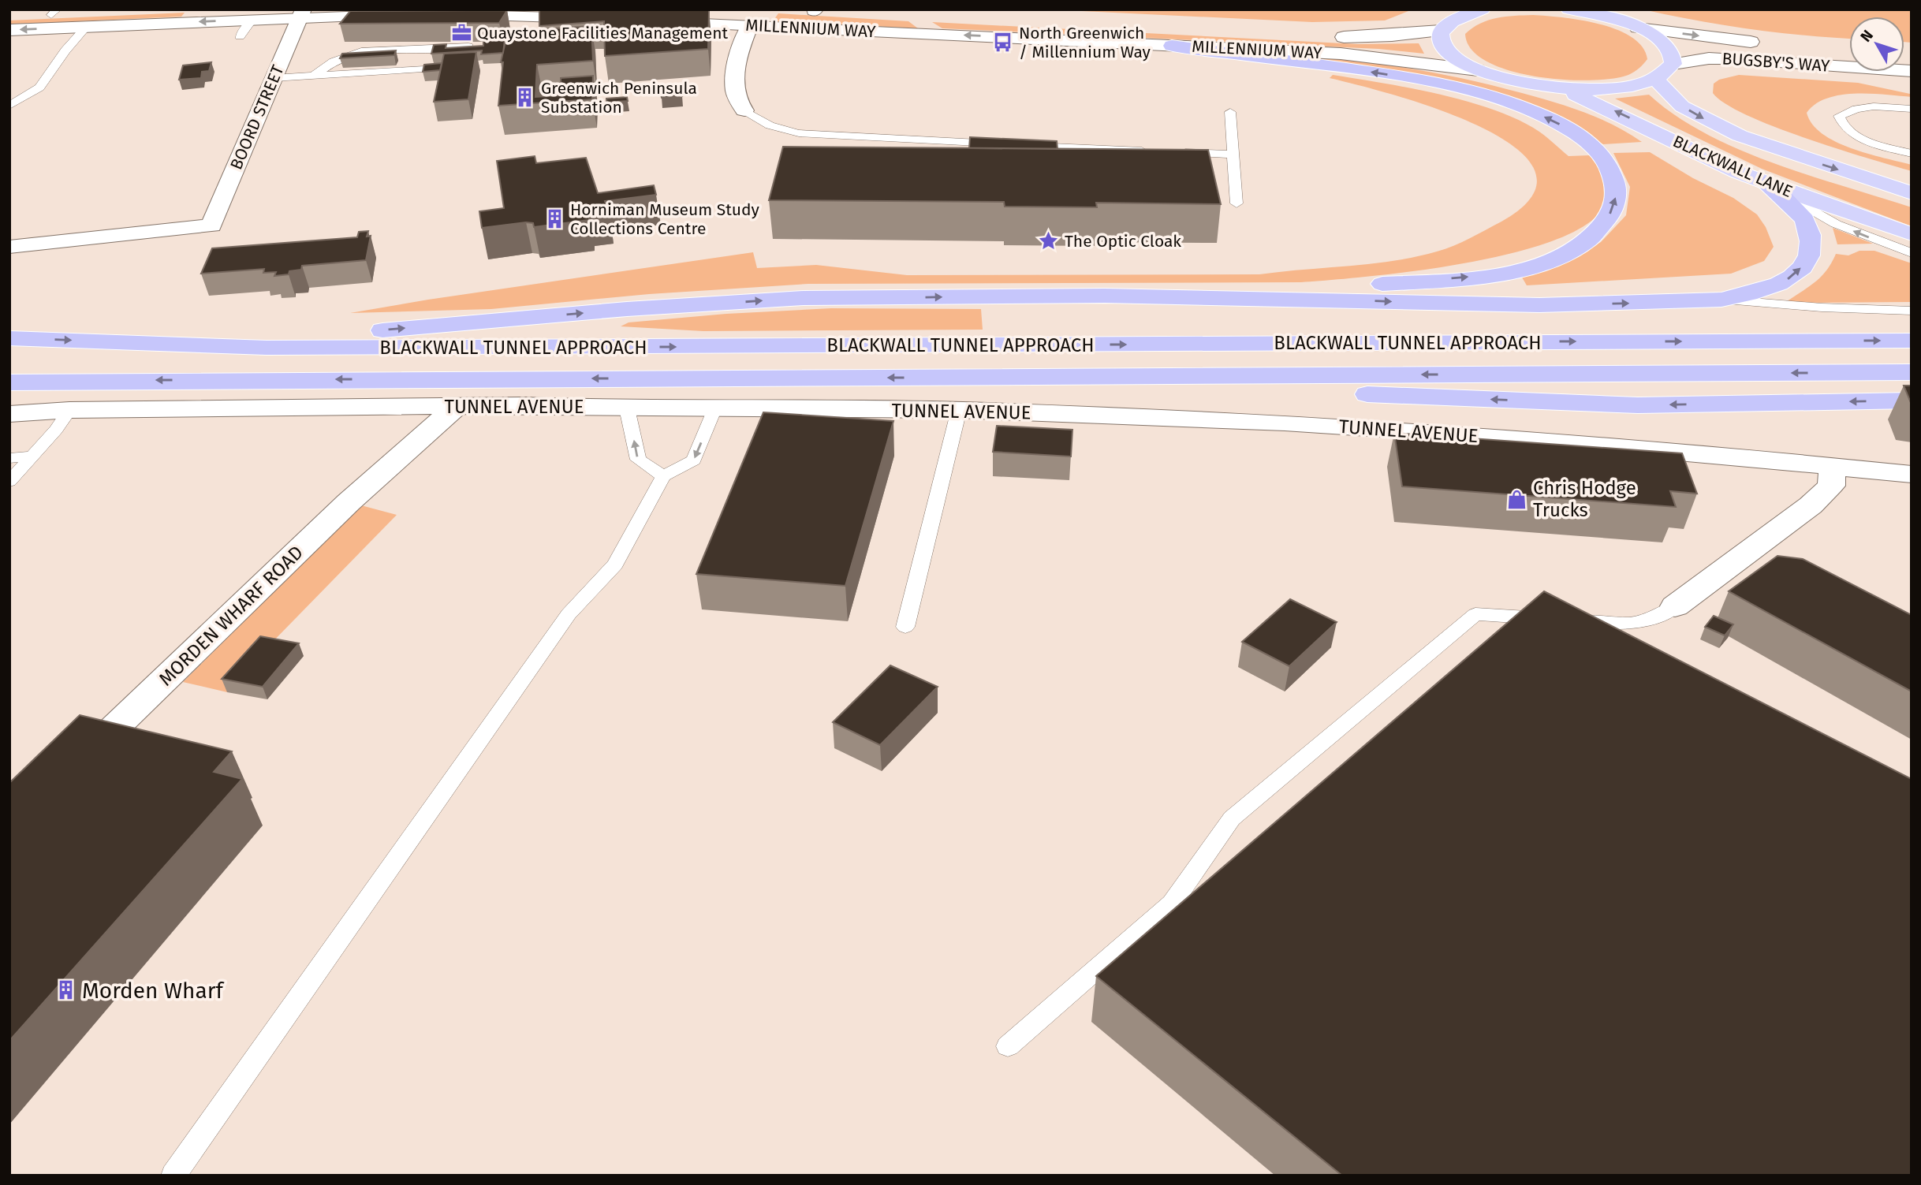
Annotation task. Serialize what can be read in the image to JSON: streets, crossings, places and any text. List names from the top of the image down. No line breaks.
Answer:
{"streets":{"highway":["BLACKWALL TUNNEL APPROACH"],"main road":["BLACKWALL LANE"],"street":["MILLENNIUM WAY","BUGSBY'S WAY","BOORD STREET","TUNNEL AVENUE","MORDEN WHARF ROAD"]},"crossings":[["TUNNEL AVENUE","MORDEN WHARF ROAD"]],"one_way":["MILLENNIUM WAY"],"places":{"office":["Quaystone Facilities Management"],"bus stop":["North Greenwich / Millennium Way"],"building":["Greenwich Peninsula Substation","Horniman Museum Study Collections Centre","Morden Wharf"],"place":["The Optic Cloak"],"shop":["Chris Hodge Trucks"]},"north":"top left"}
